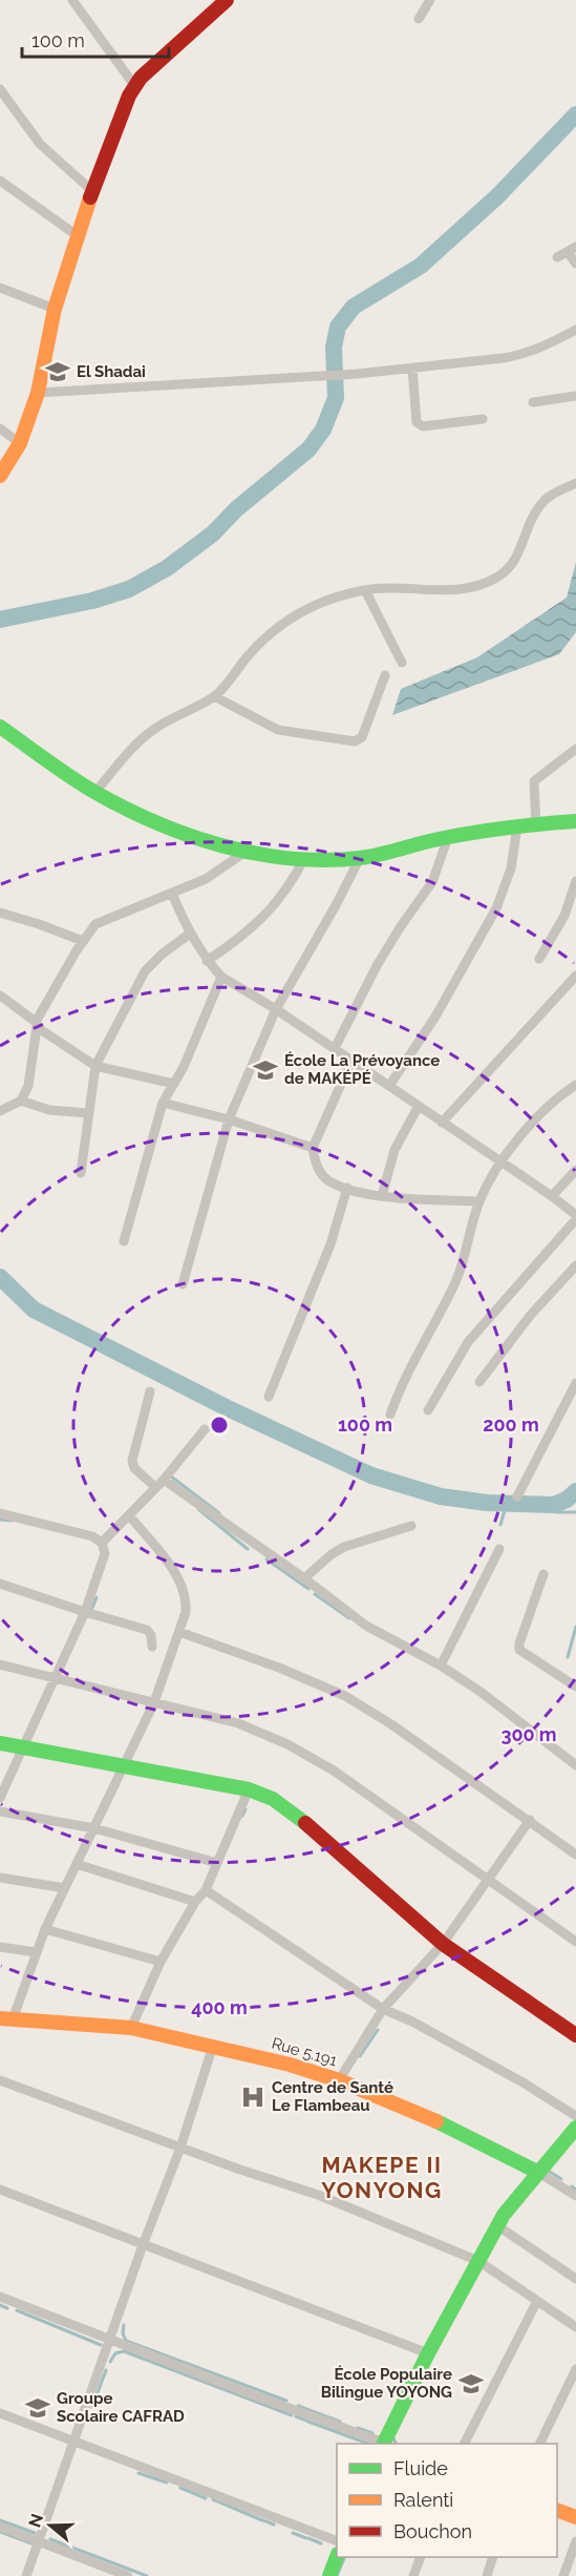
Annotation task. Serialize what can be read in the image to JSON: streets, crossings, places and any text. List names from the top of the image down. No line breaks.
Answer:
{"streets":{"street":["Rue 5.191"]},"districts":["MAKEPE II YONYONG"],"places":{"school or university":["El Shadai","École La Prévoyance de MAKÉPÉ","École Populaire Bilingue YOYONG","Groupe Scolaire CAFRAD"],"hospital":["Centre de Santé Le Flambeau"]},"legend":["Fluide","Ralenti","Bouchon"],"scale_bar":"100 m","north":"left","rings":["100 m","200 m","300 m","400 m"]}
